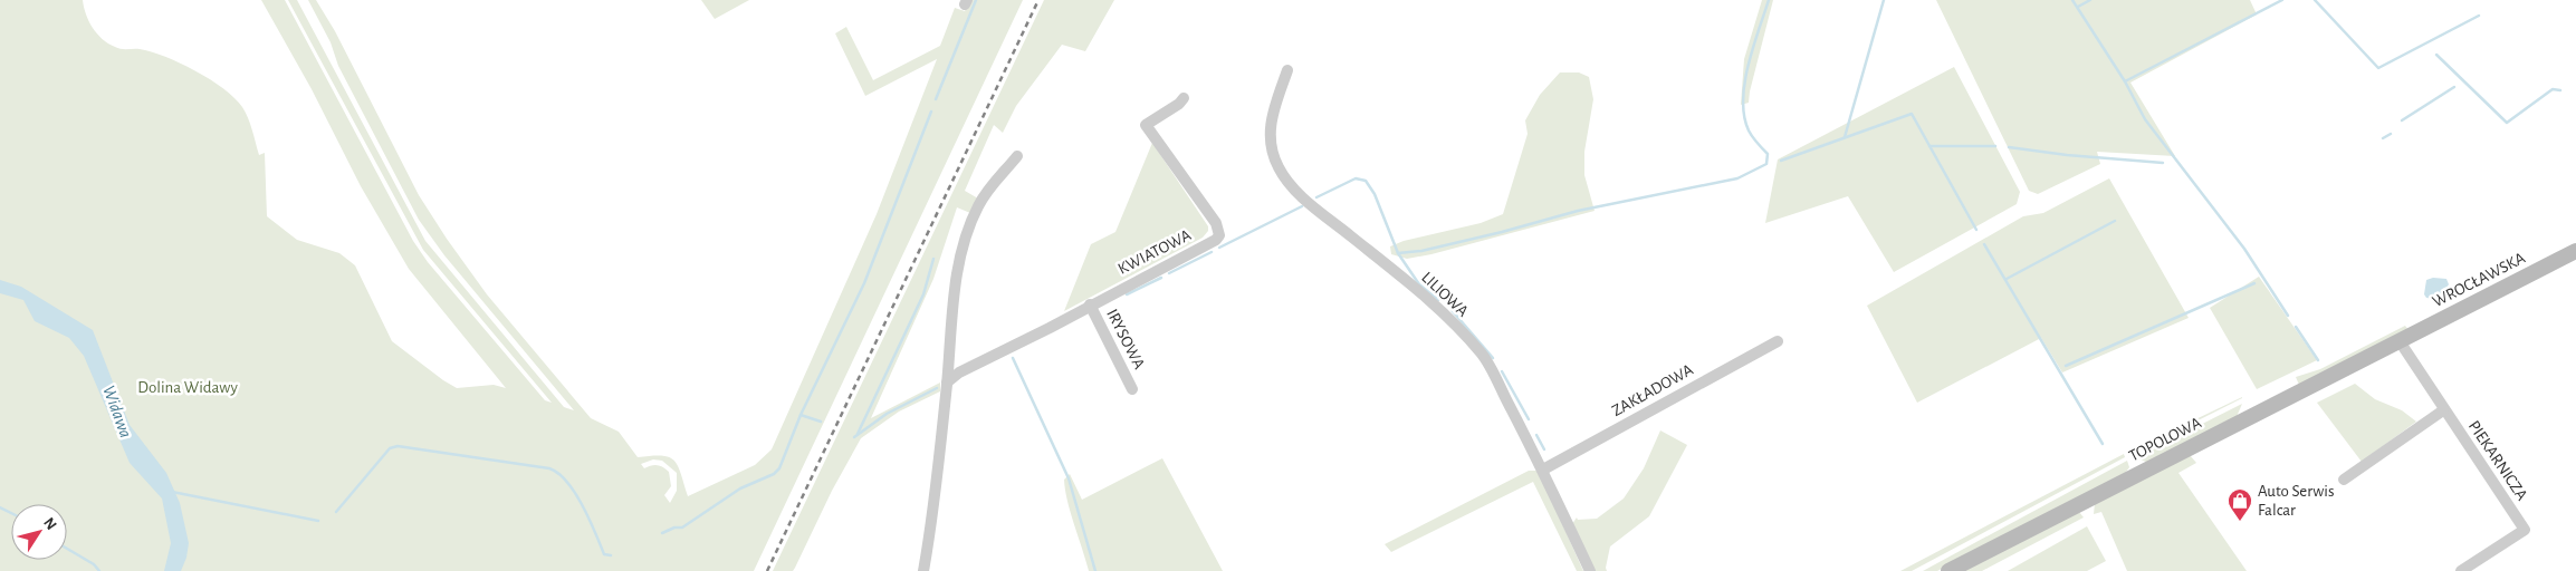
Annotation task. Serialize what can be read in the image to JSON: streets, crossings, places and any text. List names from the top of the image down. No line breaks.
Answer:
{"streets":{"main road":["WROCŁAWSKA","TOPOLOWA"],"street":["KWIATOWA","LILIOWA","IRYSOWA","ZAKŁADOWA","PIEKARNICZA"]},"crossings":[["KWIATOWA","IRYSOWA"],["WROCŁAWSKA","TOPOLOWA"],["WROCŁAWSKA","PIEKARNICZA"],["LILIOWA","ZAKŁADOWA"],["TOPOLOWA","PIEKARNICZA"]],"water":["Widawa"],"parks":["Dolina Widawy"],"places":{"shop":["Auto Serwis Falcar"]},"north":"top right"}
